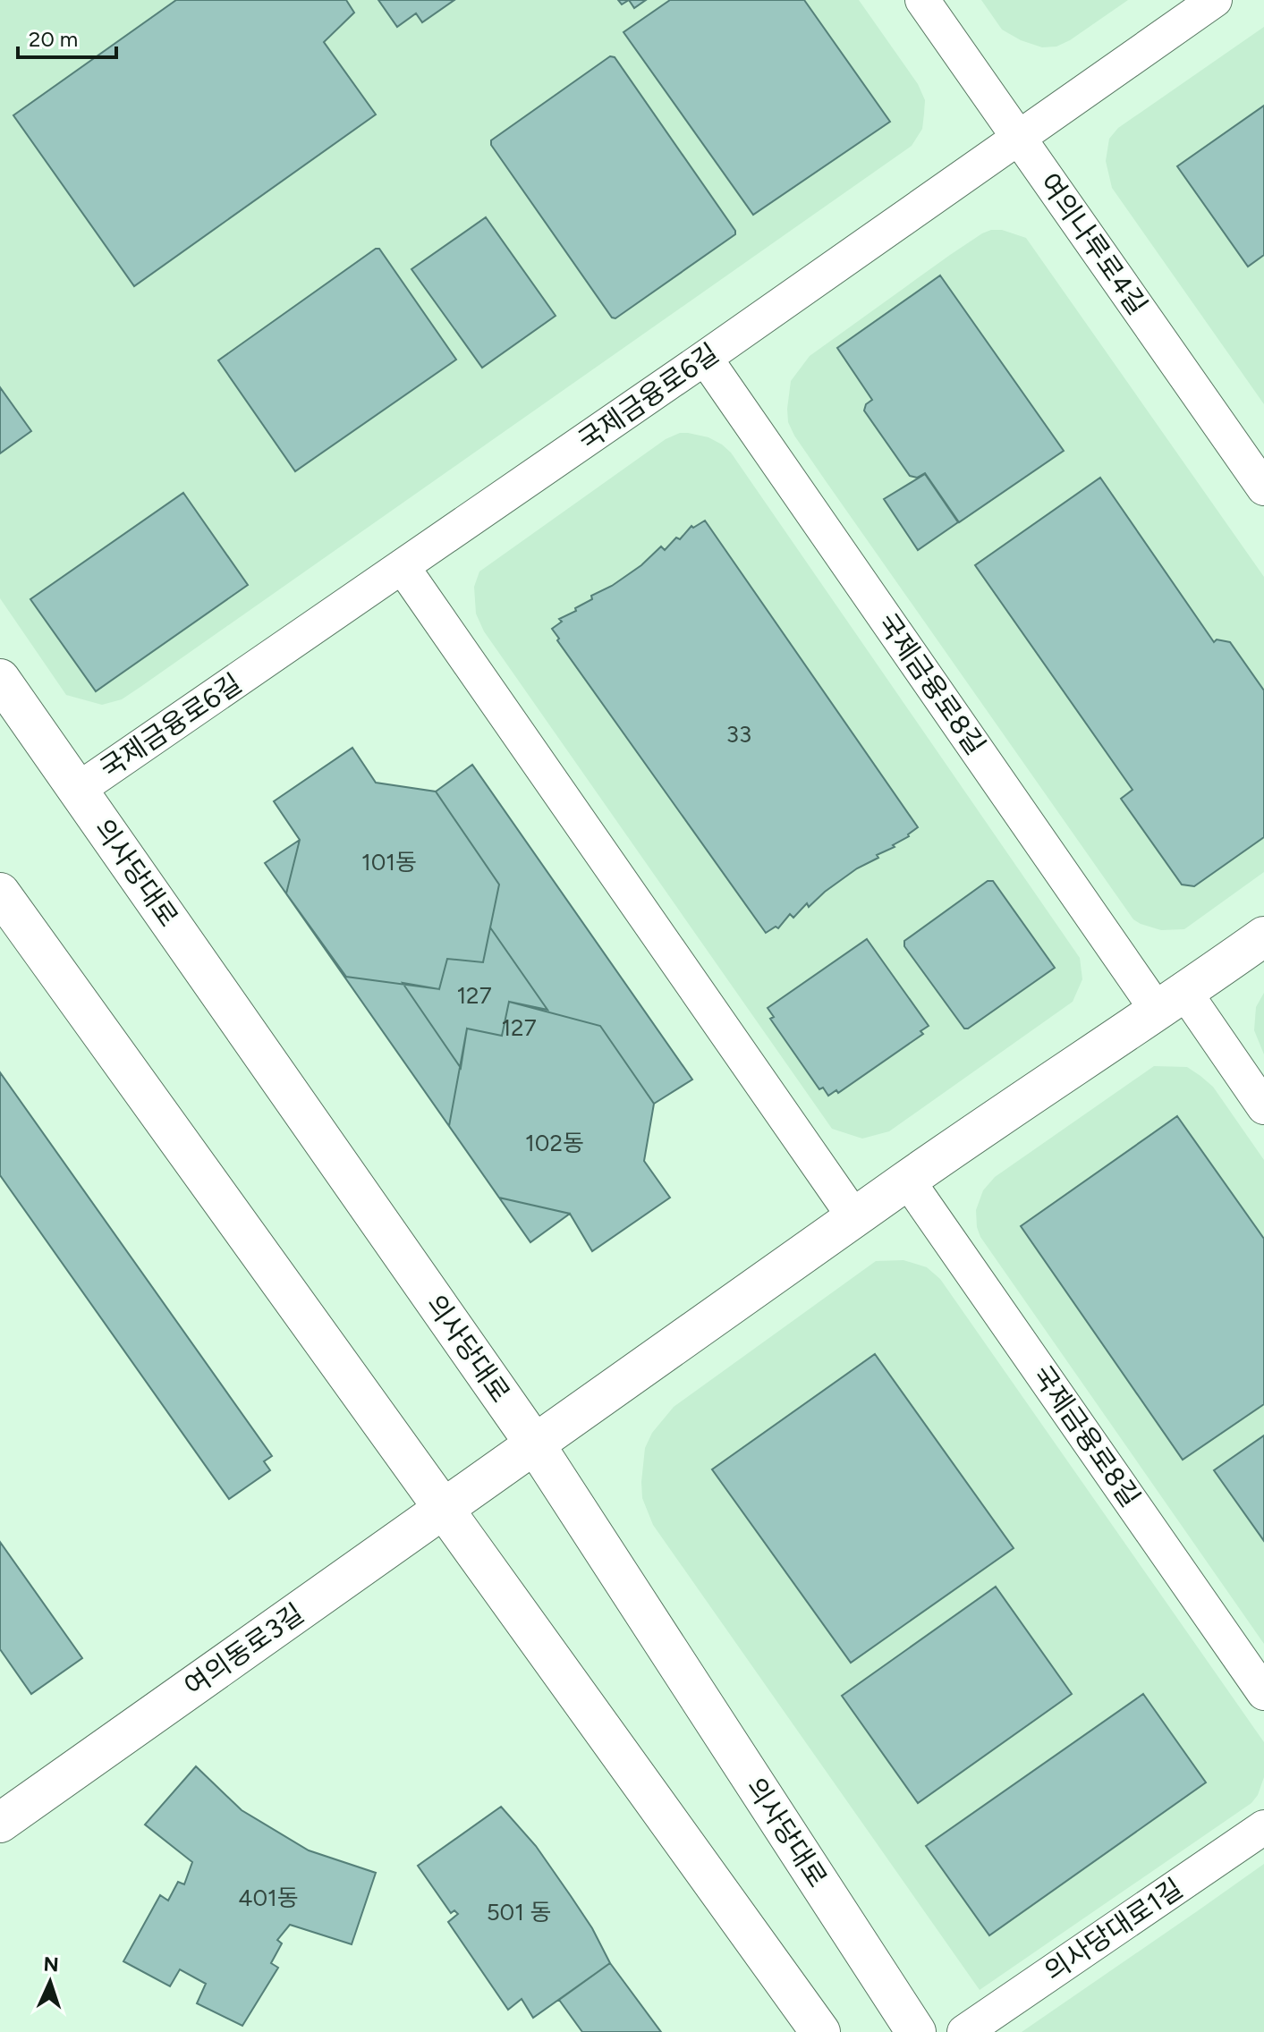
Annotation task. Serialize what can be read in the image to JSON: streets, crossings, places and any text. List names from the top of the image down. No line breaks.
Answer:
{"streets":{"main road":["의사당대로","여의동로3길"],"street":["여의나루로4길","국제금융로6길","국제금융로8길","의사당대로1길"]},"crossings":[["여의나루로4길","국제금융로6길"],["국제금융로6길","국제금융로8길"],["국제금융로6길","의사당대로"],["의사당대로","여의동로3길"]],"house_numbers":["33","101동","127","127","102동","401동","501 동"],"scale_bar":"20 m","north":"top"}
